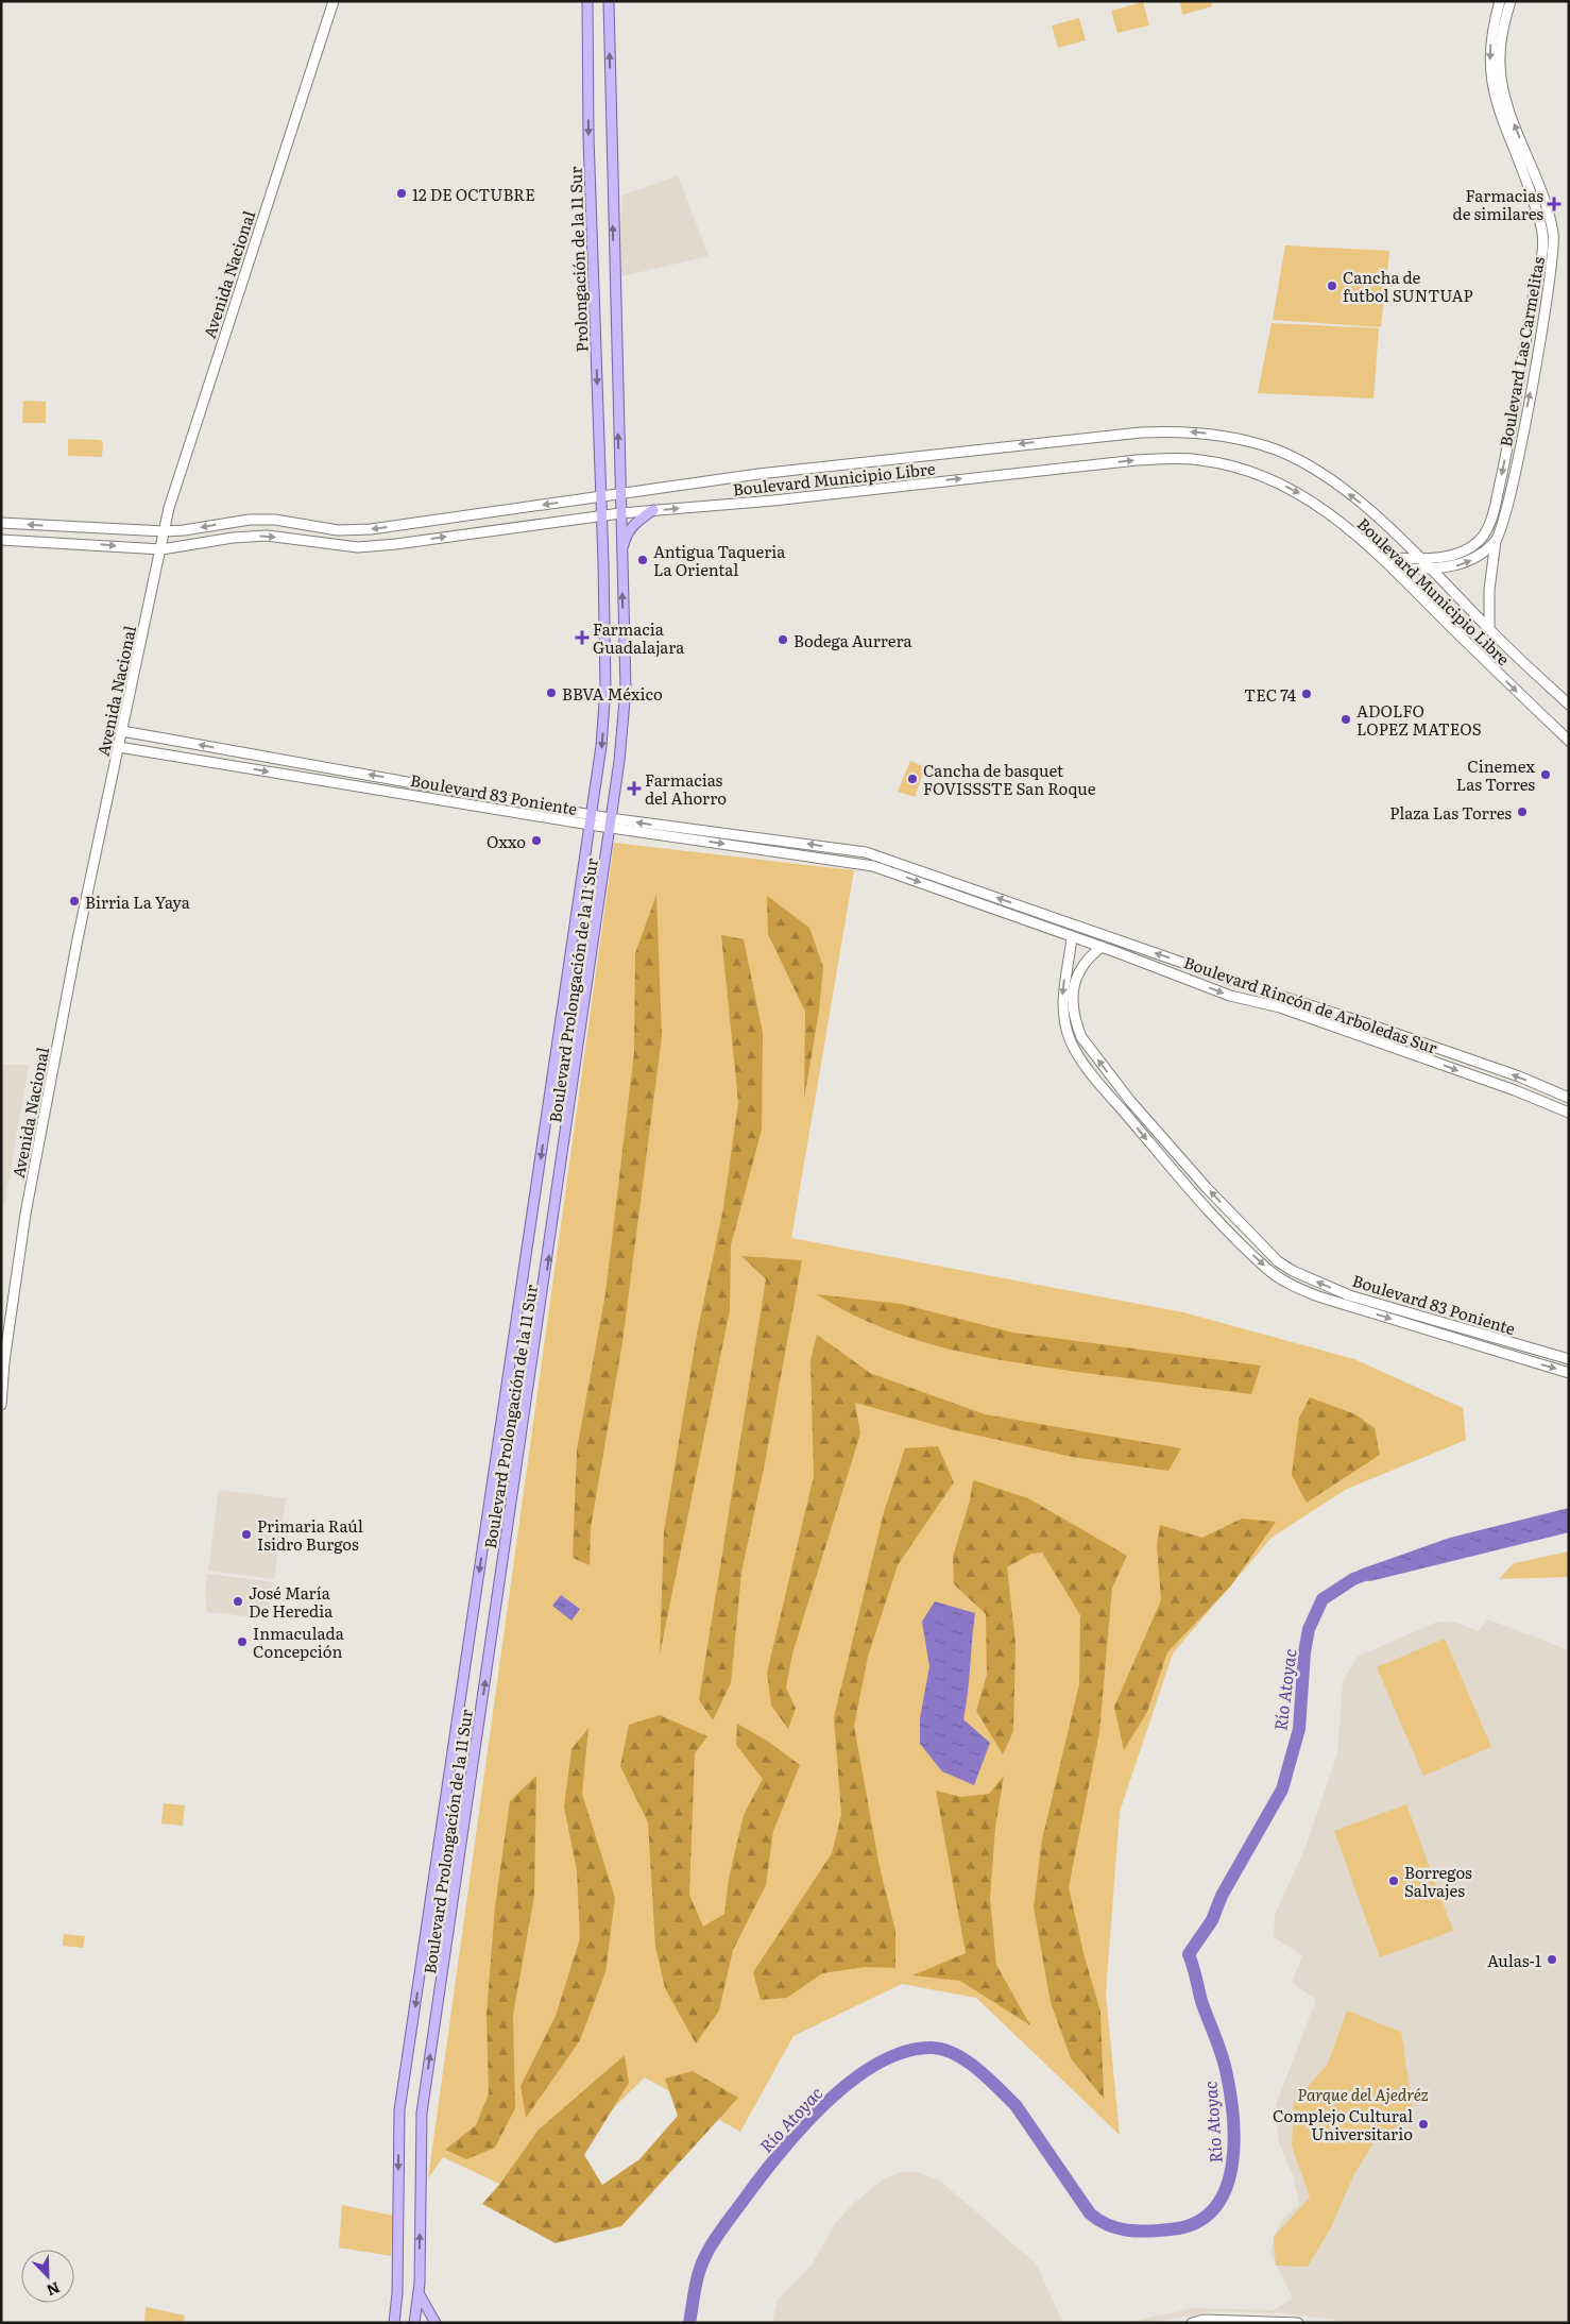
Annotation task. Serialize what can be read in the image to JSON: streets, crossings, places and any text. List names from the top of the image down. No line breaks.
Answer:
{"streets":{"main road":["Prolongación de la 11 Sur","Avenida Nacional","Boulevard Las Carmelitas","Boulevard Municipio Libre","Boulevard 83 Poniente","Boulevard Prolongación de la 11 Sur","Boulevard Rincón de Arboledas Sur"]},"crossings":[["Prolongación de la 11 Sur","Boulevard Municipio Libre"],["Prolongación de la 11 Sur","Boulevard Prolongación de la 11 Sur"],["Avenida Nacional","Boulevard Municipio Libre"],["Avenida Nacional","Boulevard 83 Poniente"],["Boulevard Las Carmelitas","Boulevard Municipio Libre"],["Boulevard Municipio Libre","Boulevard Prolongación de la 11 Sur"],["Boulevard 83 Poniente","Boulevard Prolongación de la 11 Sur"],["Boulevard 83 Poniente","Boulevard Rincón de Arboledas Sur"]],"water":["Río Atoyac"],"parks":["Parque del Ajedréz"],"places":{"other":["12 DE OCTUBRE","Cancha de futbol SUNTUAP","Antigua Taqueria La Oriental","Bodega Aurrera","BBVA México","TEC 74","ADOLFO LOPEZ MATEOS","Cinemex Las Torres","Cancha de basquet FOVISSSTE San Roque","Plaza Las Torres","Oxxo","Birria La Yaya","Primaria Raúl Isidro Burgos","José María De Heredia","Inmaculada Concepción","Borregos Salvajes","Aulas-1","Complejo Cultural Universitario"],"health":["Farmacias de similares","Farmacia Guadalajara","Farmacias del Ahorro"]},"north":"bottom right"}
